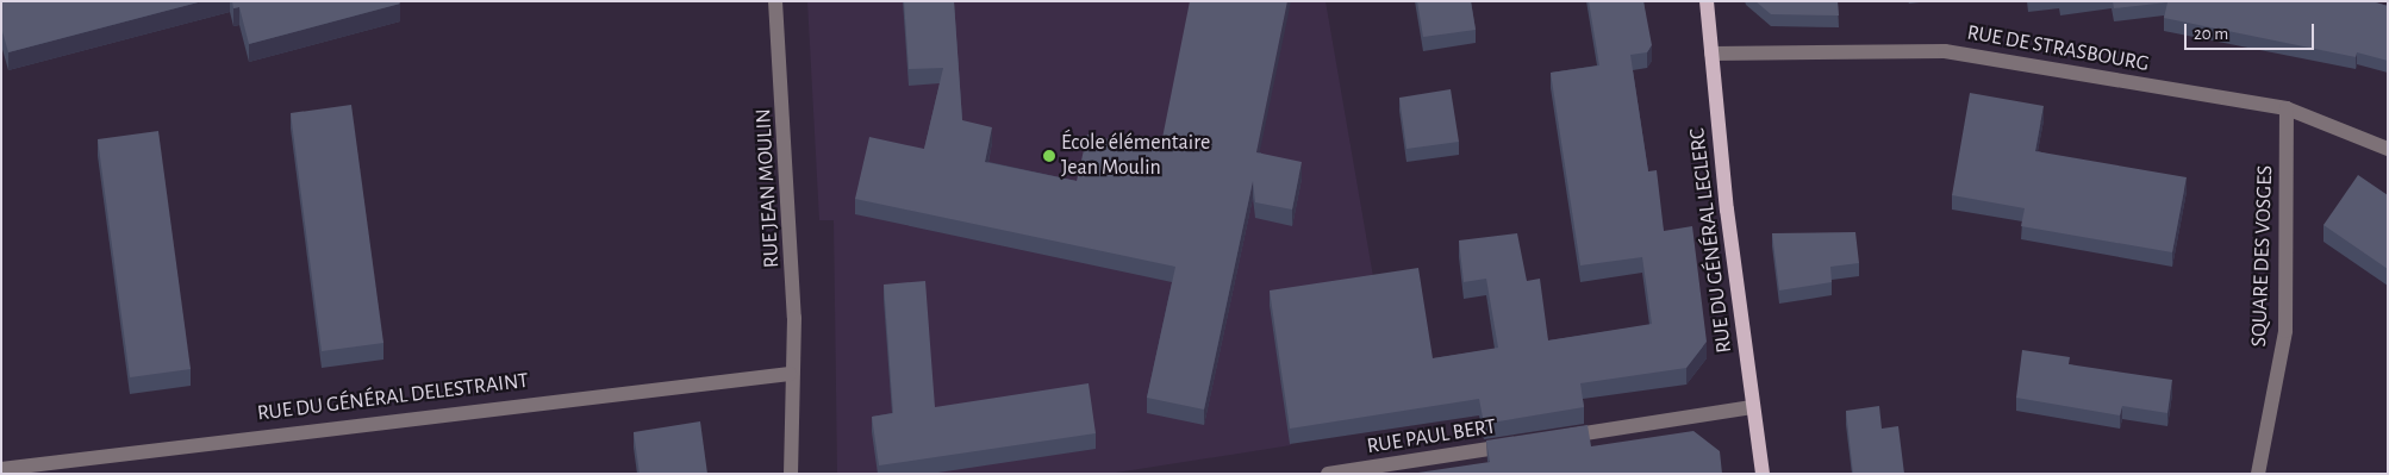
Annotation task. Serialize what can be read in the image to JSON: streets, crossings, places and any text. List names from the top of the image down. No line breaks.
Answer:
{"streets":{"main road":["RUE DU GÉNÉRAL LECLERC"],"street":["RUE DE STRASBOURG","RUE JEAN MOULIN","SQUARE DES VOSGES","RUE DU GÉNÉRAL DELESTRAINT","RUE PAUL BERT"]},"crossings":[["RUE DE STRASBOURG","RUE DU GÉNÉRAL LECLERC"],["RUE DE STRASBOURG","SQUARE DES VOSGES"],["RUE JEAN MOULIN","RUE DU GÉNÉRAL DELESTRAINT"]],"places":["École élémentaire Jean Moulin"],"scale_bar":"20 m"}
